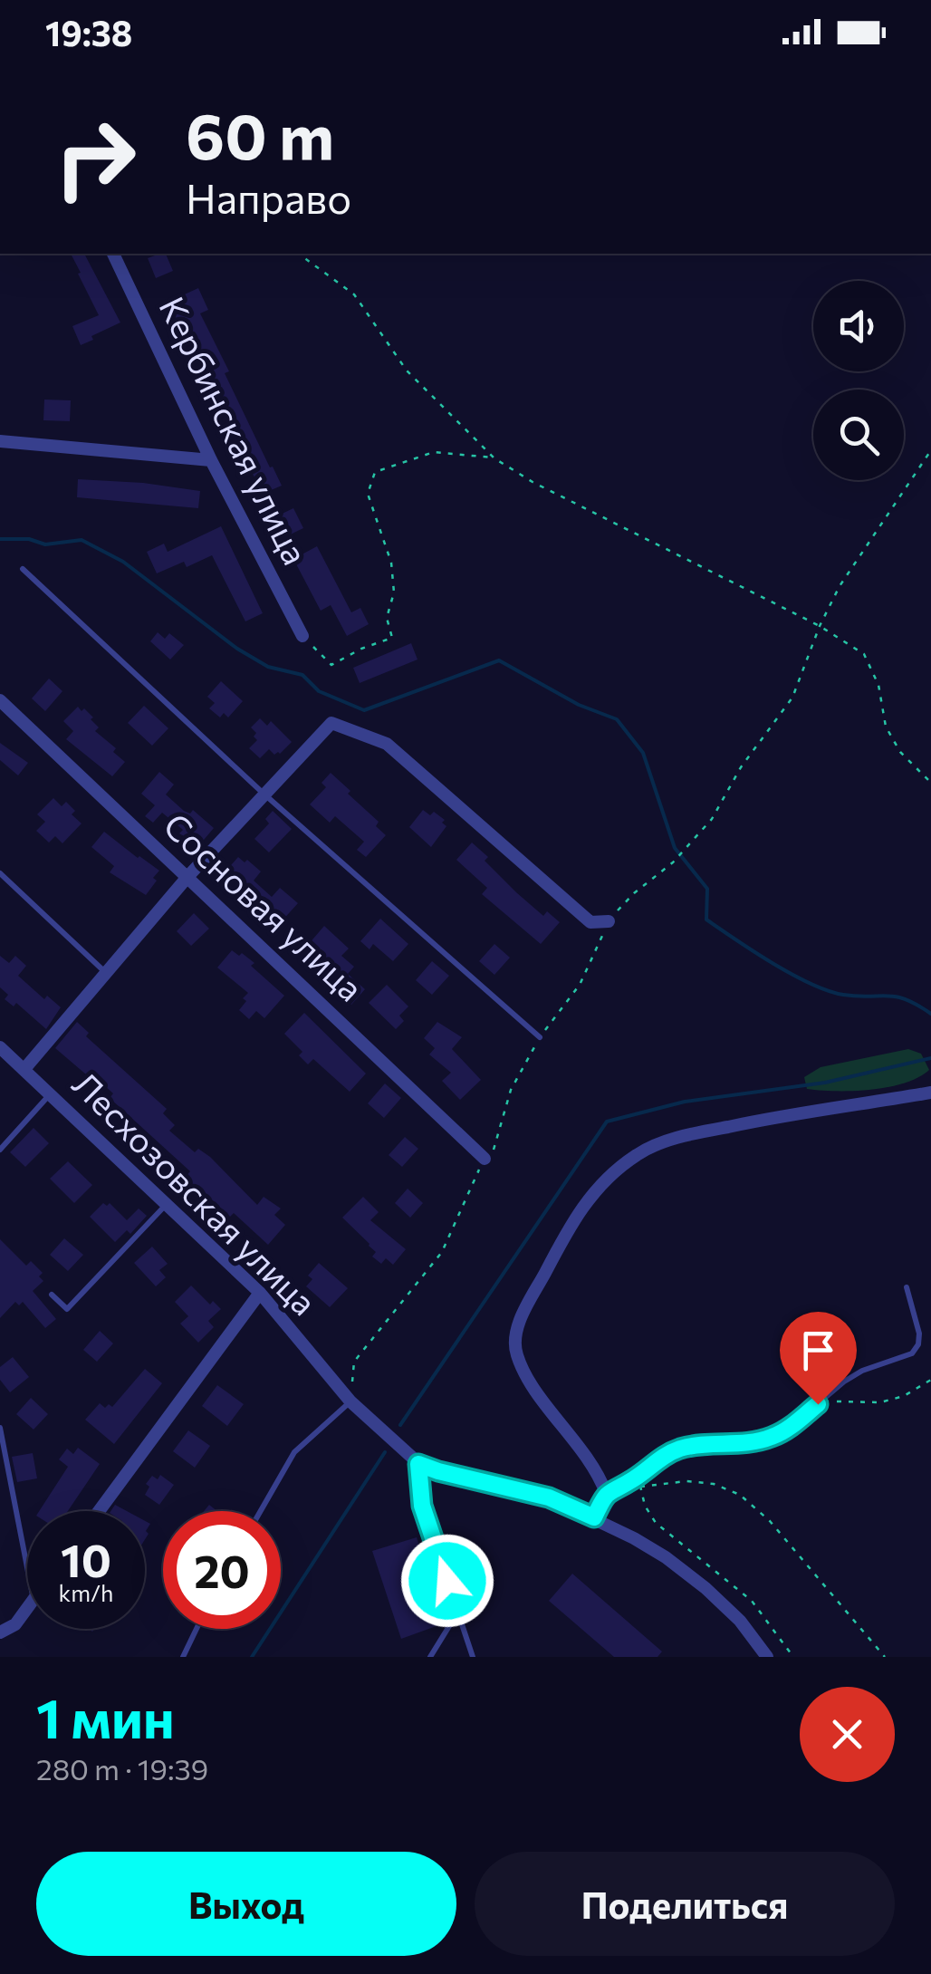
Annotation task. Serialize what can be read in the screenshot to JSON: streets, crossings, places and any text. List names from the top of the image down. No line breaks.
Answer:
{"streets":{"street":["Кербинская улица","Сосновая улица","Лесхозовская улица"]},"page":{"status":"19:38","turn":["60 m","Направо"],"speed":"10 km/h","limit":"20","heading":["1 мин","280 m · 19:39"],"buttons":["Выход","Поделиться"]}}
